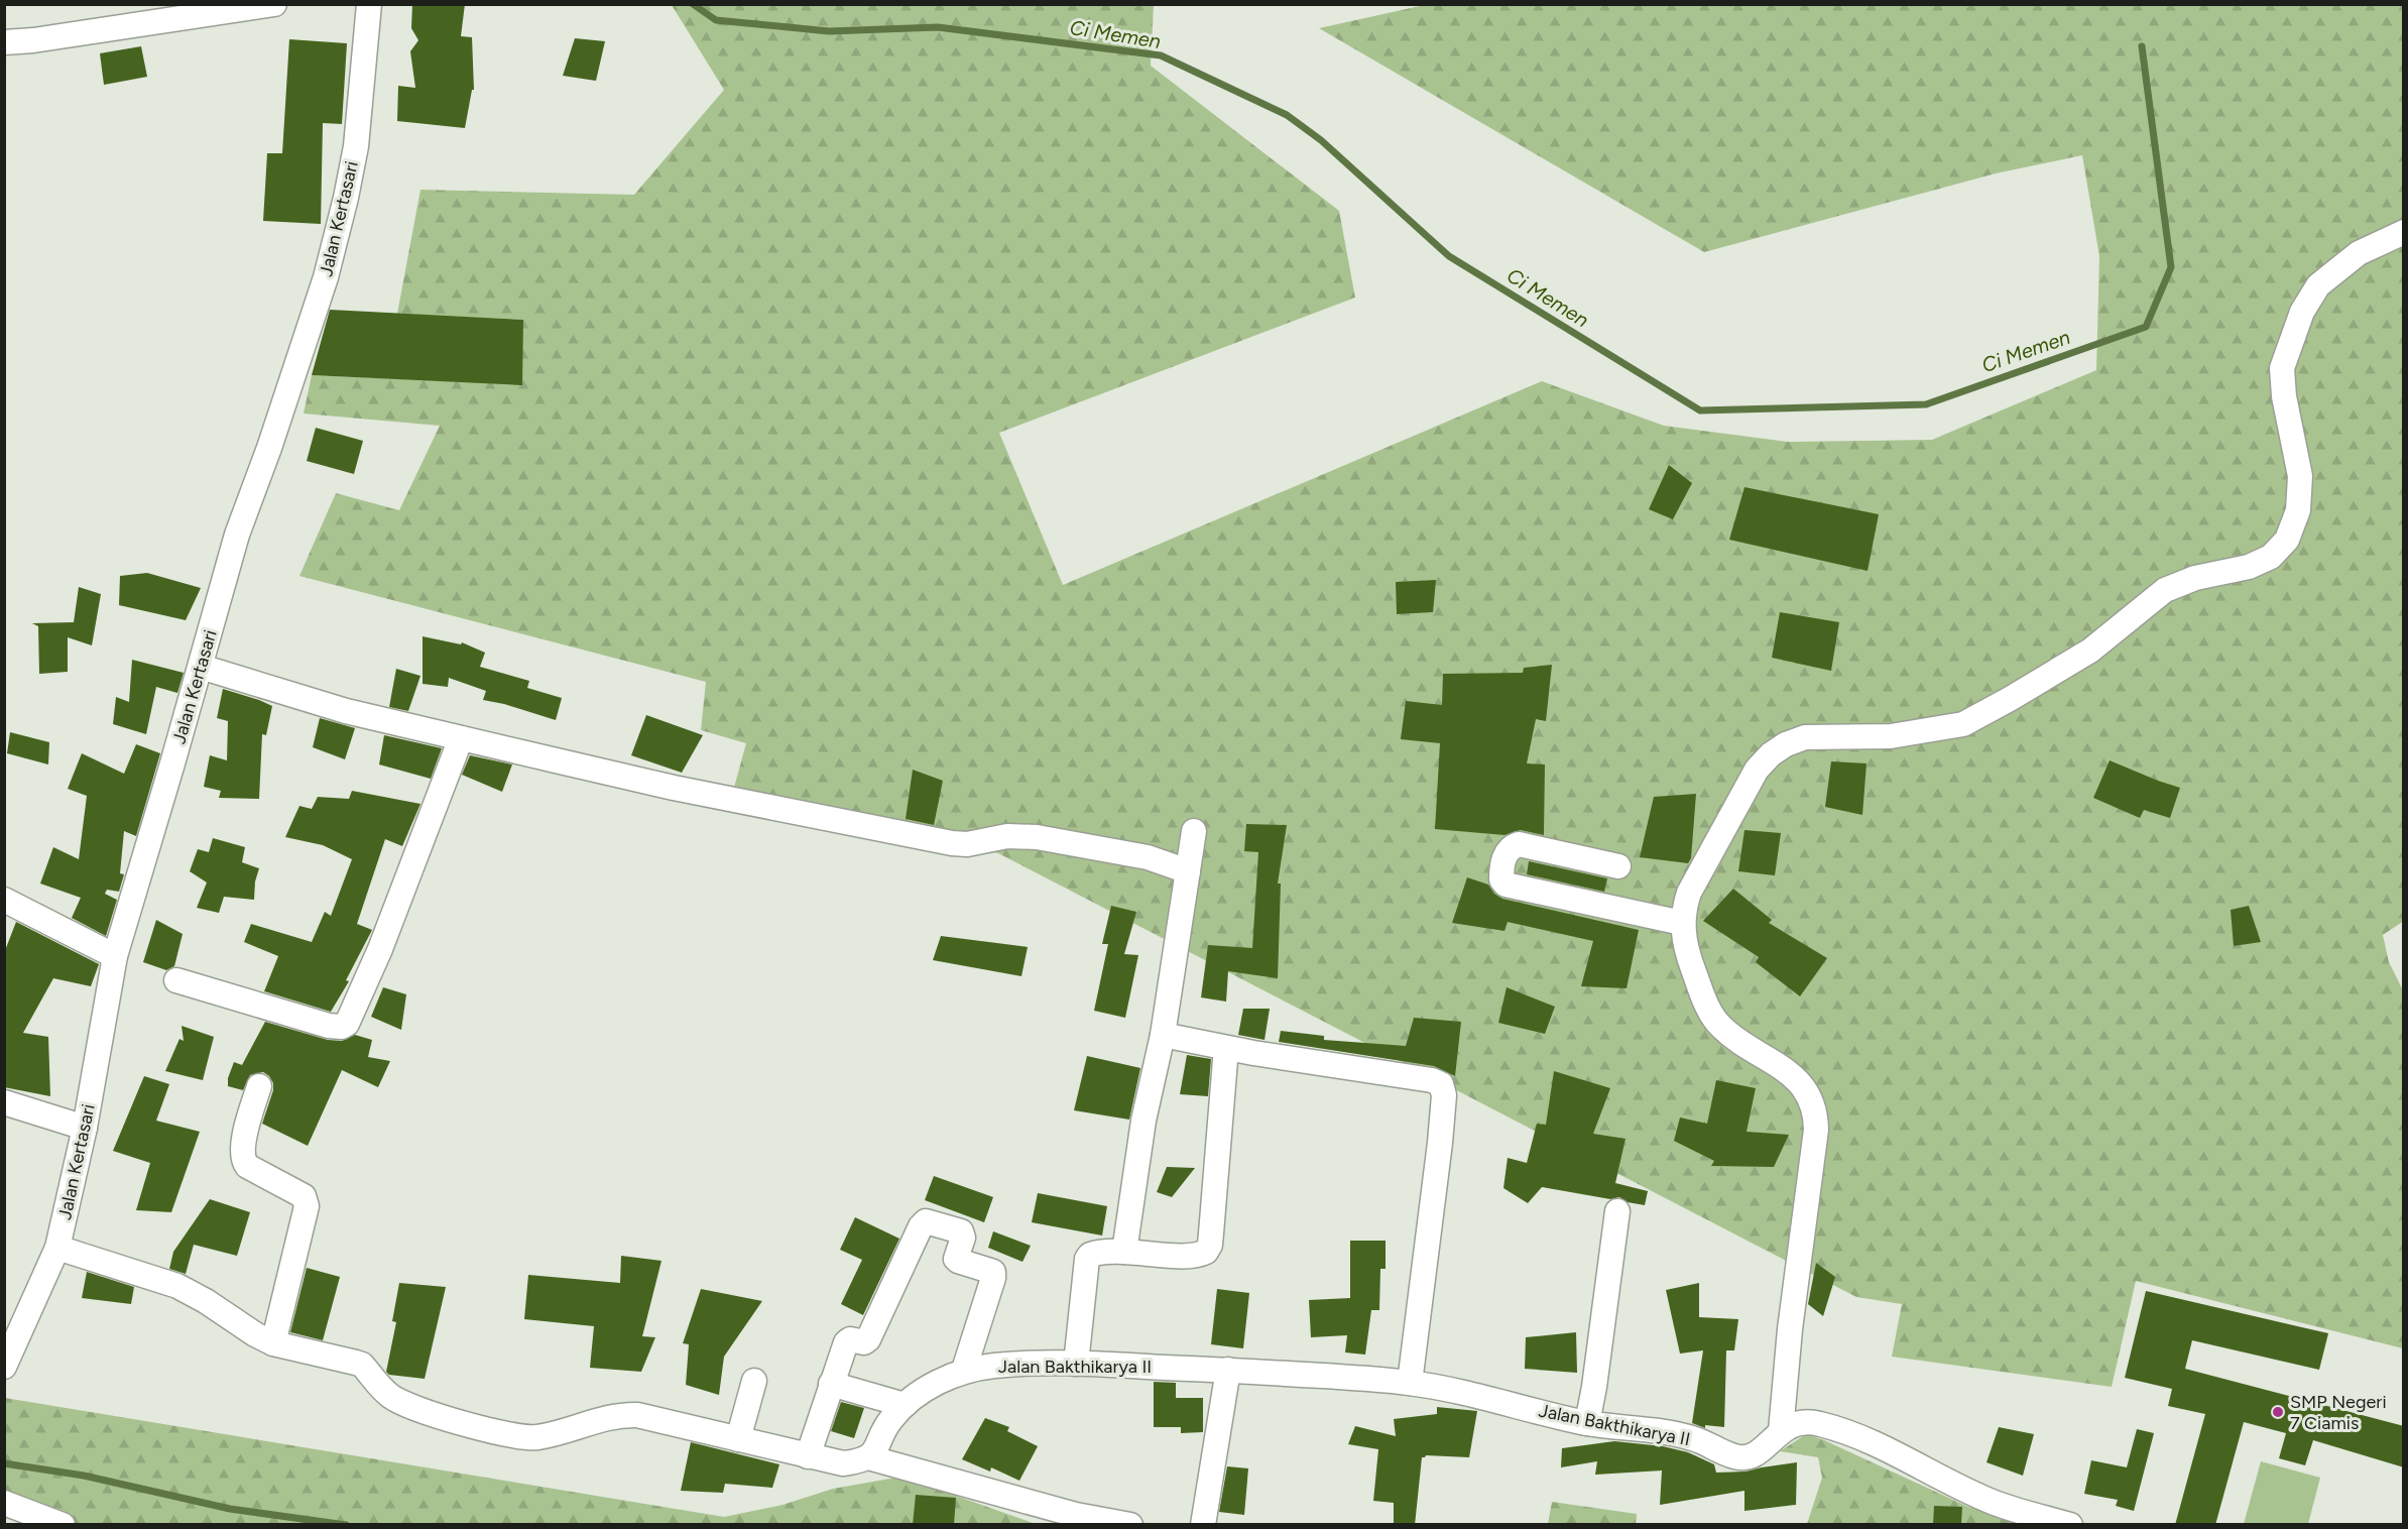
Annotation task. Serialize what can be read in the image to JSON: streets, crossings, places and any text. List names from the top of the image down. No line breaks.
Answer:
{"streets":{"street":["Jalan Kertasari","Jalan Bakthikarya II"]},"water":["Ci Memen"],"places":["SMP Negeri 7 Ciamis"]}
